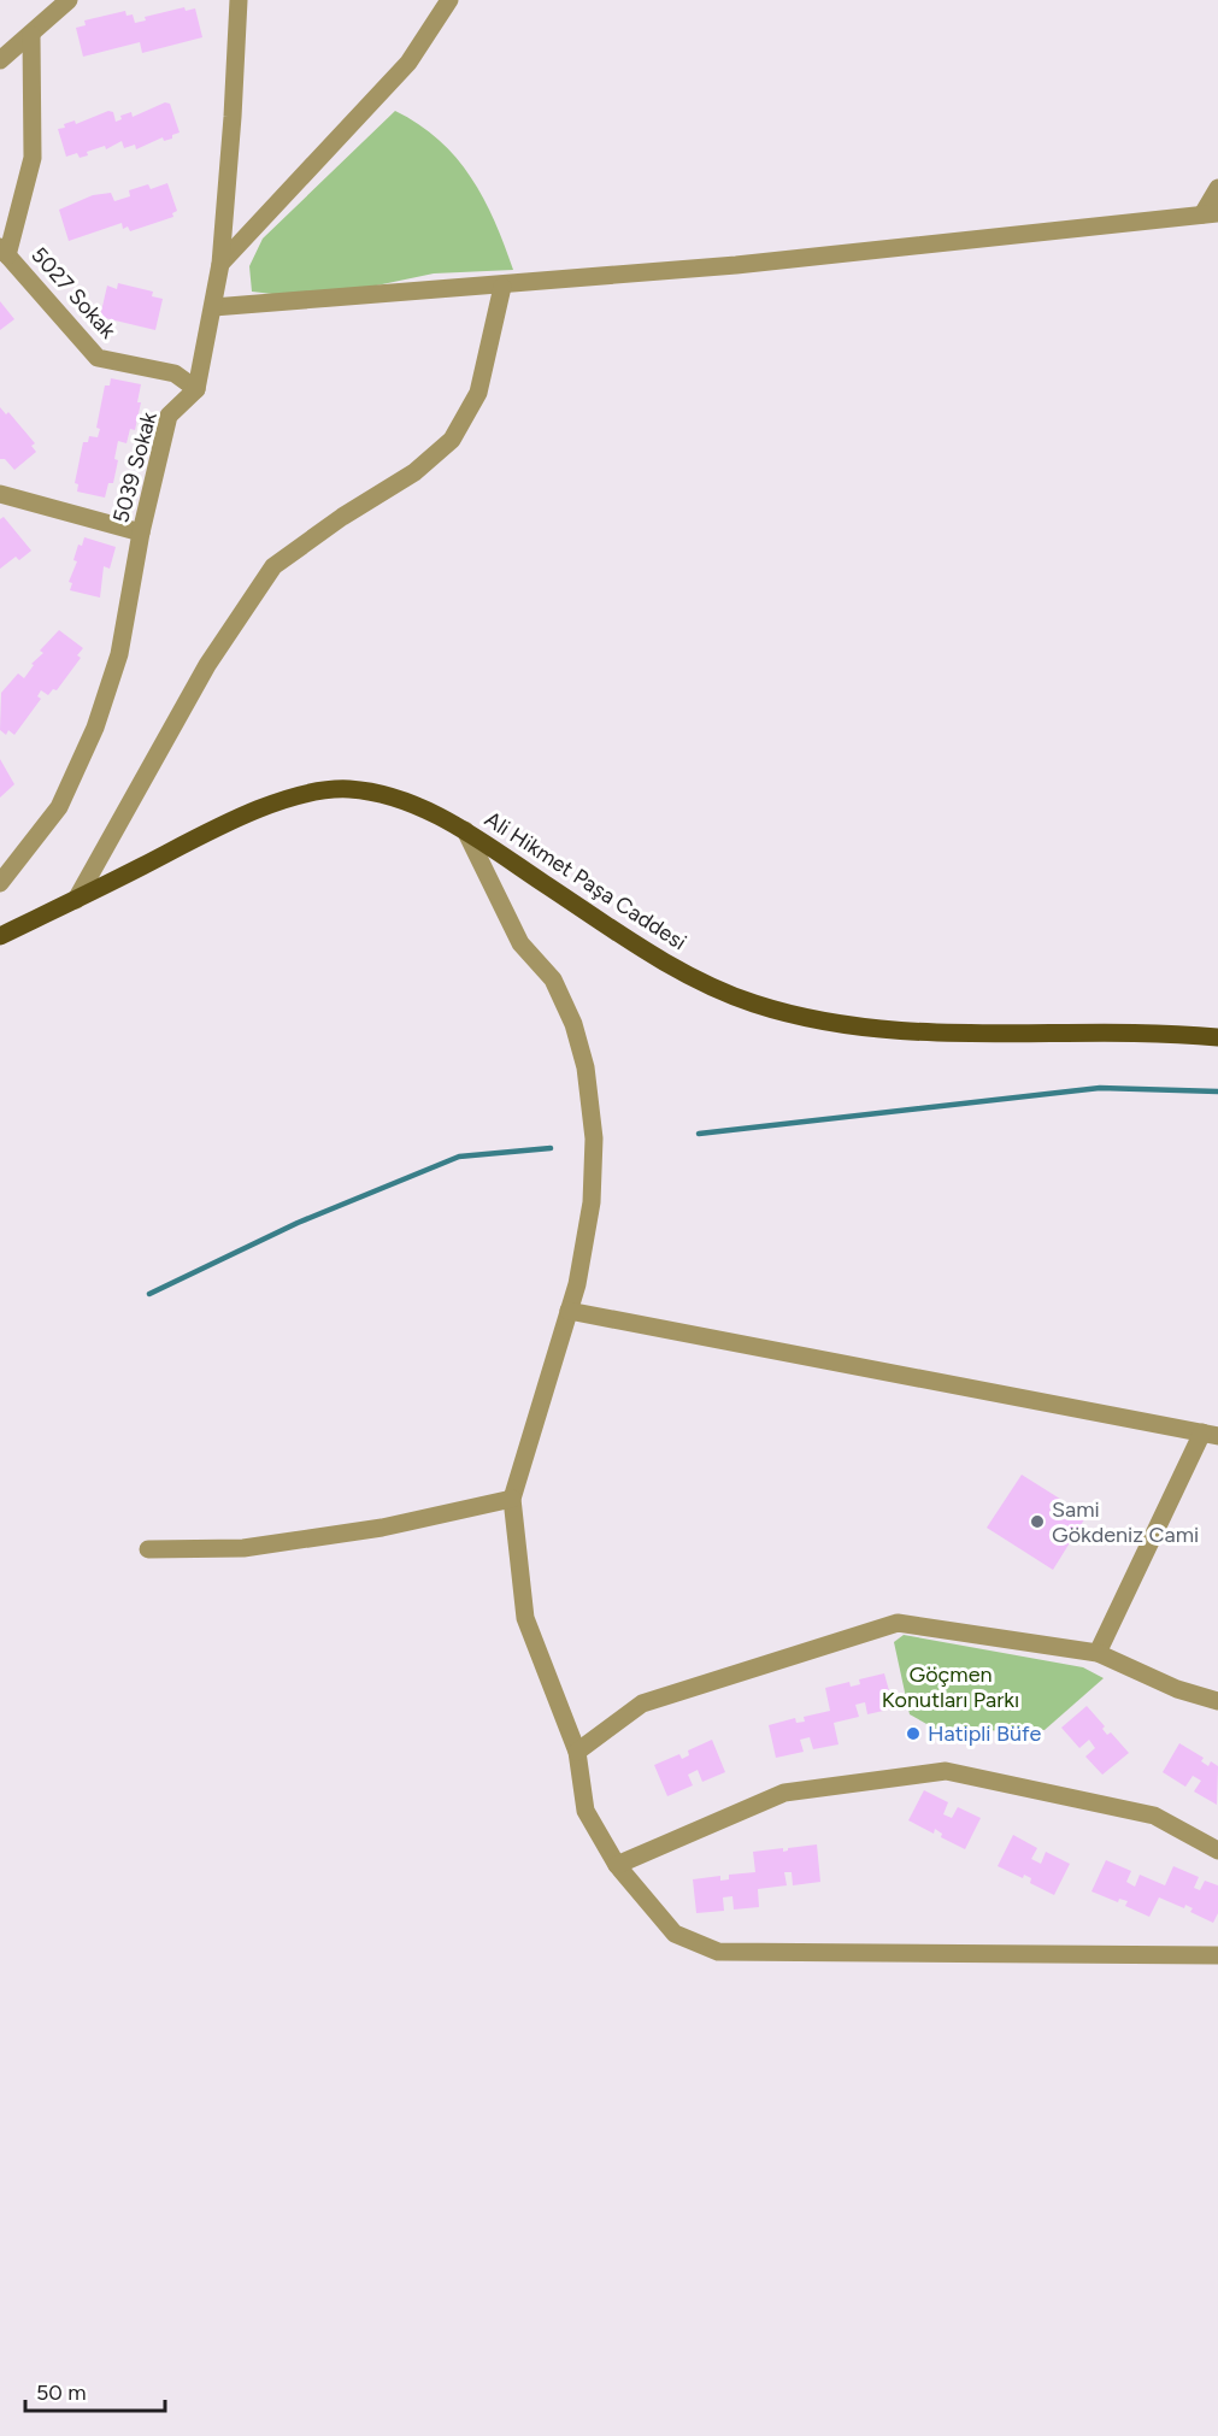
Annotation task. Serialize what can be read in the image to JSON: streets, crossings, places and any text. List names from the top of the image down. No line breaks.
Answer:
{"streets":{"main road":["Ali Hikmet Paşa Caddesi"],"street":["5027 Sokak","5039 Sokak"]},"crossings":[["5027 Sokak","5039 Sokak"]],"parks":["Göçmen Konutları Parkı"],"places":["Sami Gökdeniz Cami","Hatipli Büfe"],"scale_bar":"50 m"}
